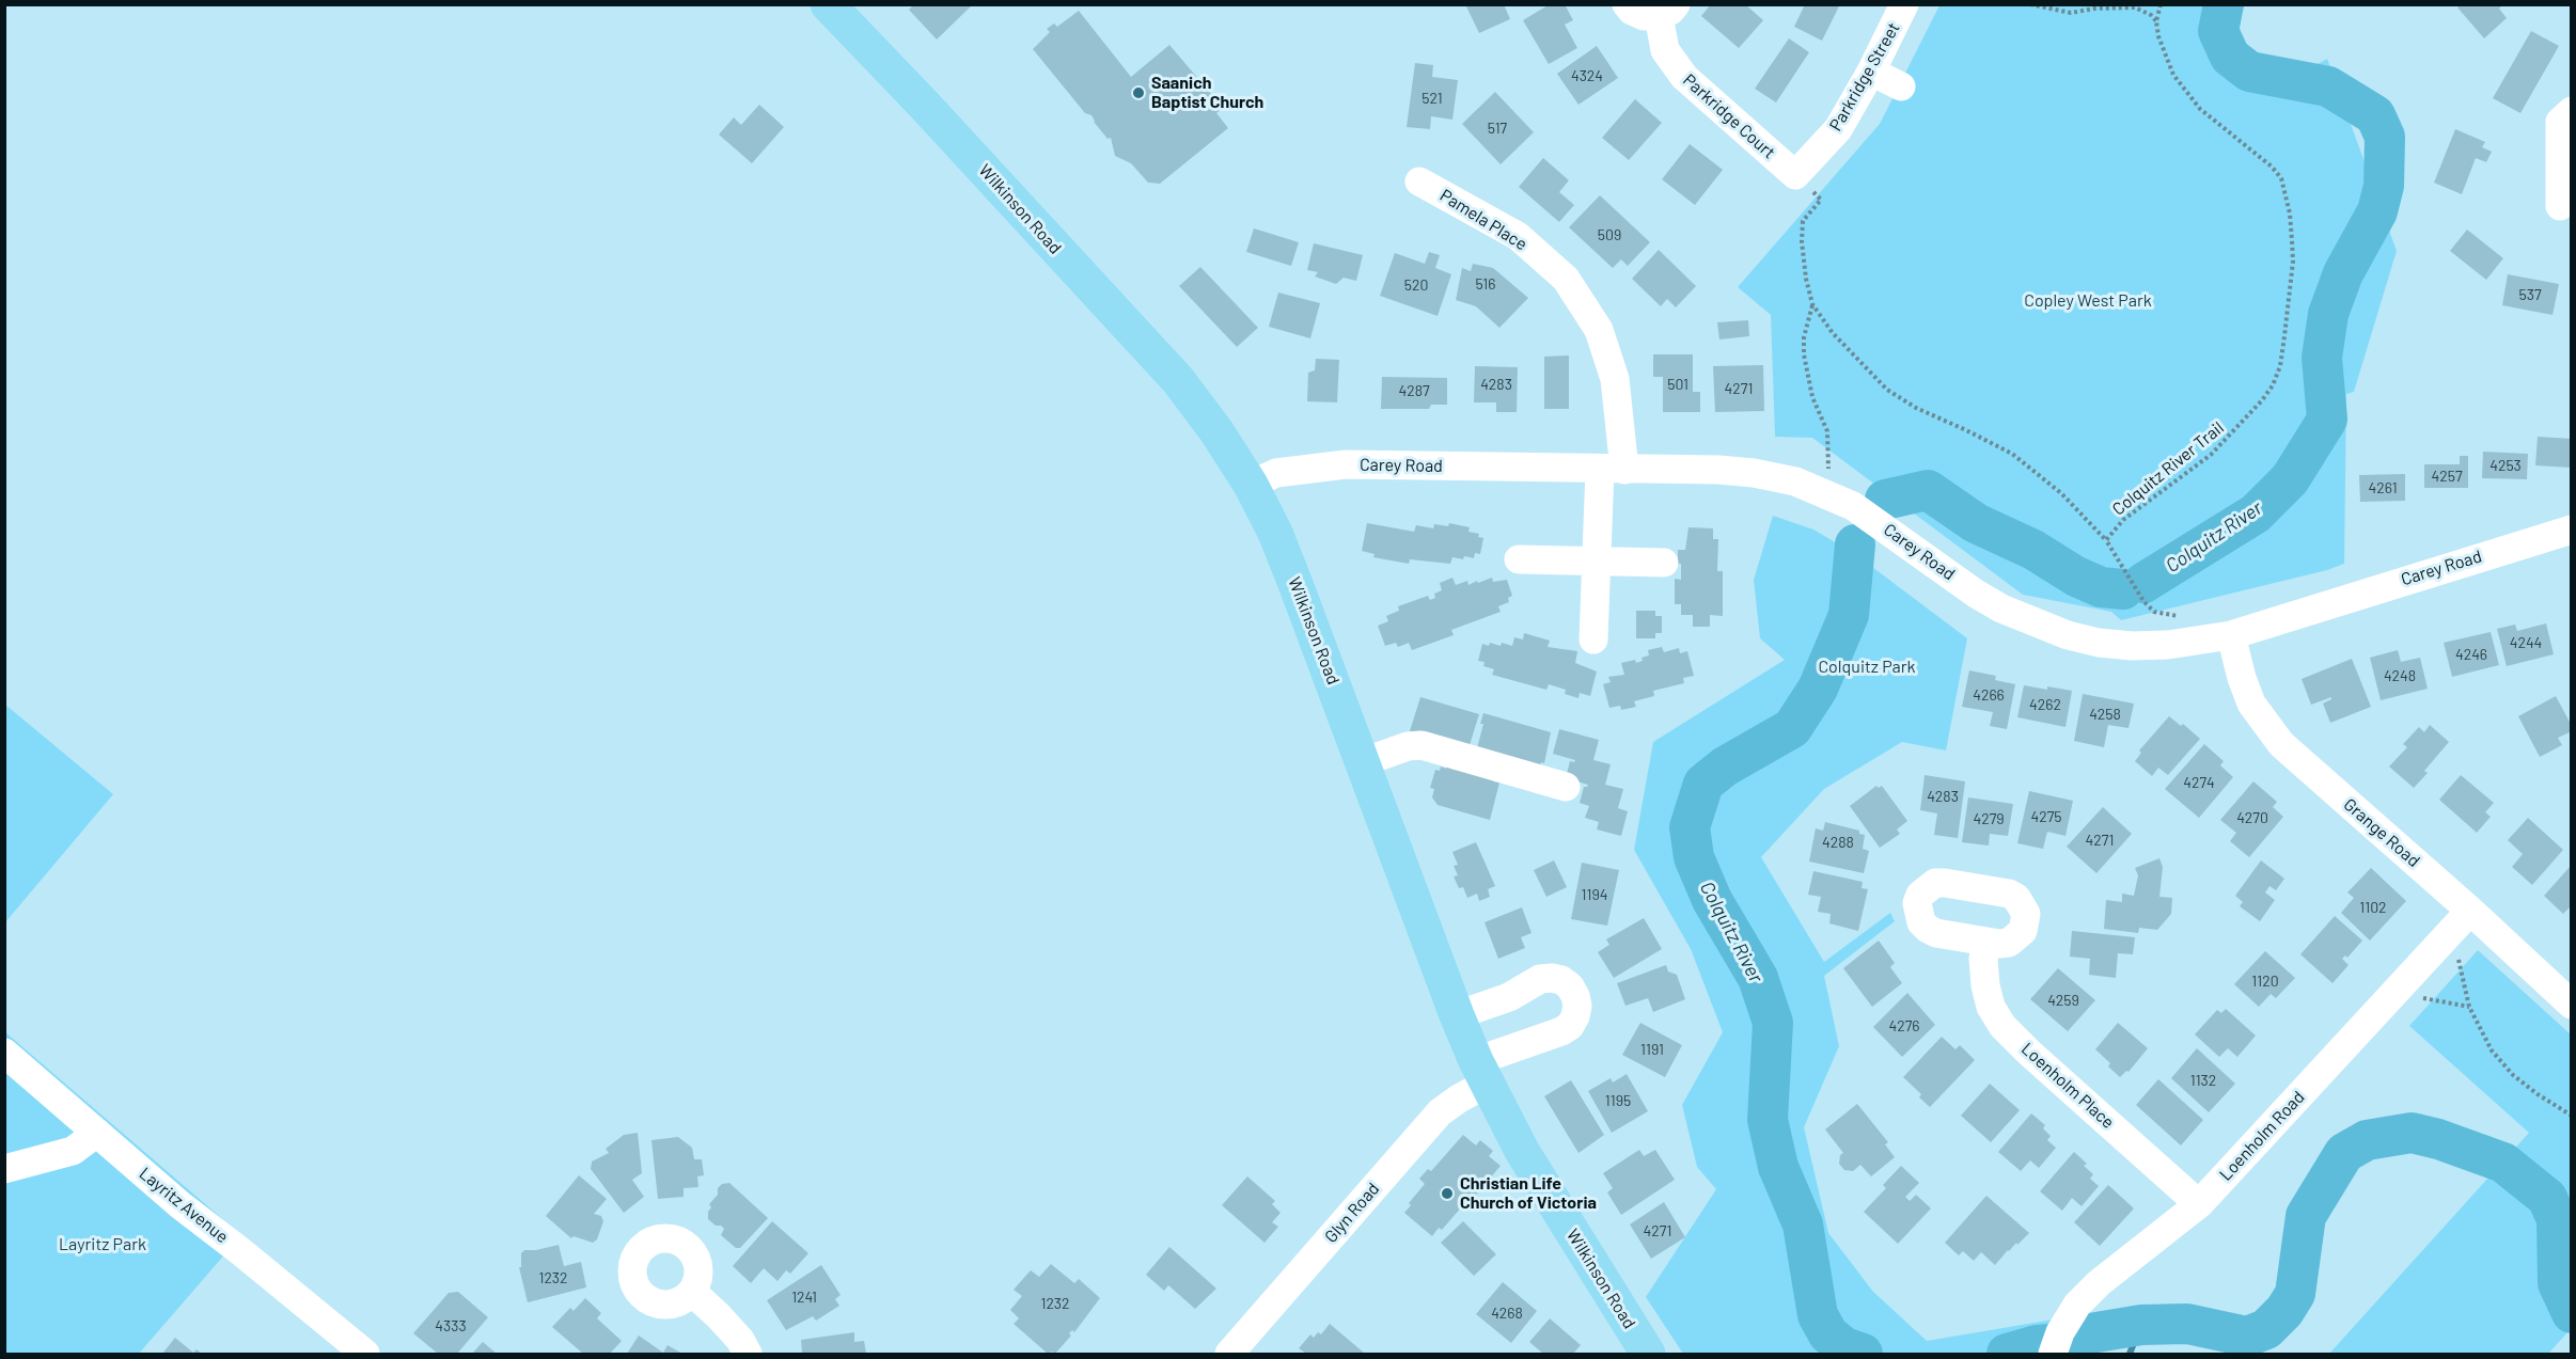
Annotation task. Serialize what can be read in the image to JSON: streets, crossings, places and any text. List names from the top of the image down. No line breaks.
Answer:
{"streets":{"main road":["Wilkinson Road"],"street":["Parkridge Street","Parkridge Court","Pamela Place","Carey Road","Grange Road","Loenholm Place","Loenholm Road","Layritz Avenue","Glyn Road"],"path":["Colquitz River Trail"]},"crossings":[["Parkridge Street","Parkridge Court"],["Wilkinson Road","Carey Road"],["Wilkinson Road","Glyn Road"],["Pamela Place","Carey Road"],["Carey Road","Grange Road"],["Grange Road","Loenholm Road"],["Loenholm Place","Loenholm Road"]],"water":["Colquitz River"],"parks":["Copley West Park","Colquitz Park","Layritz Park"],"places":["Saanich Baptist Church","Christian Life Church of Victoria"],"house_numbers":["4324","521","517","509","516","520","537","4283","501","4271","4287","4253","4257","4261","4244","4246","4248","4266","4262","4258","4274","4283","4275","4270","4279","4271","4288","1194","1102","1120","4259","4276","1191","1132","1195","4271","1232","1241","1232","4268","4333"]}
